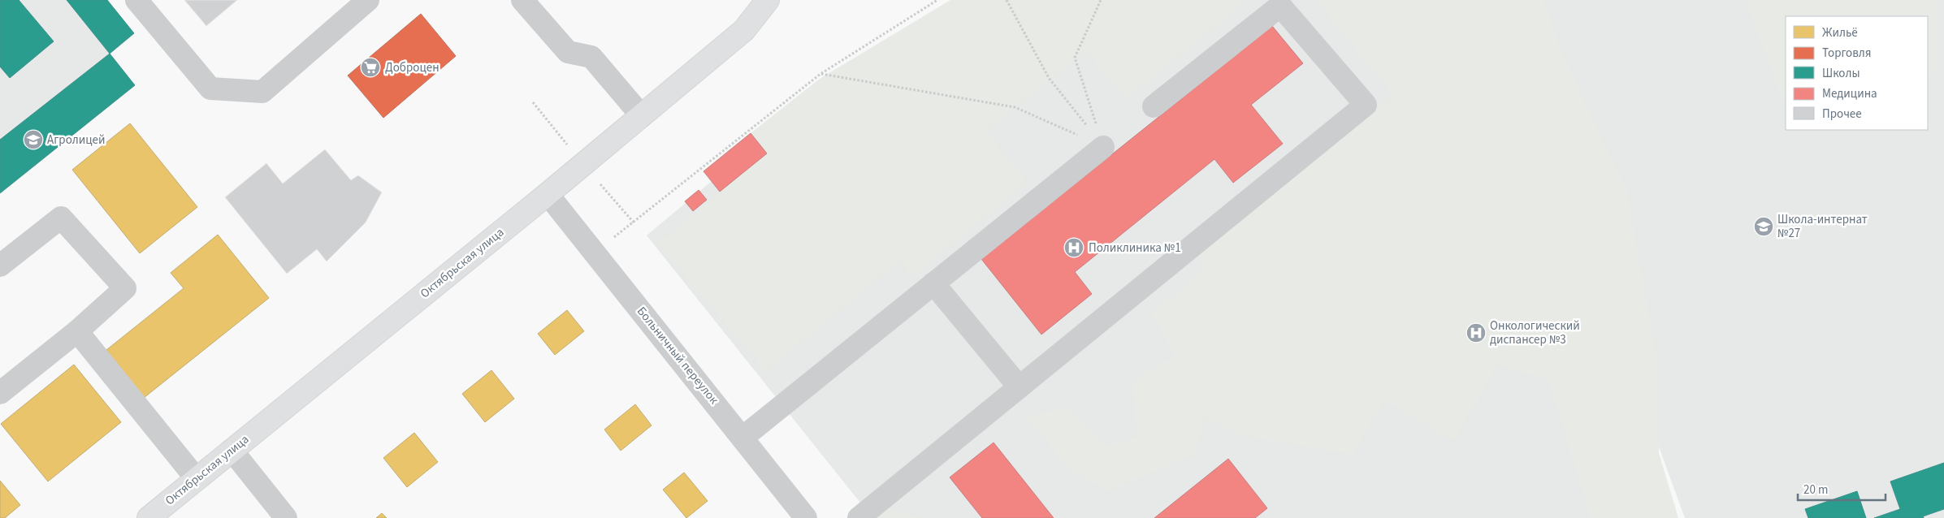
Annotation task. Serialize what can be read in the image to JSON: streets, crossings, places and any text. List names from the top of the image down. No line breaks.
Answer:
{"streets":{"main road":["Октябрьская улица"],"street":["Больничный переулок"]},"crossings":[["Октябрьская улица","Больничный переулок"]],"places":{"supermarket":["Доброцен"],"school or university":["Агролицей","Школа-интернат №27"],"hospital":["Поликлиника №1","Онкологический диспансер №3"]},"legend":["Жильё","Торговля","Школы","Медицина","Прочее"],"scale_bar":"20 m"}
